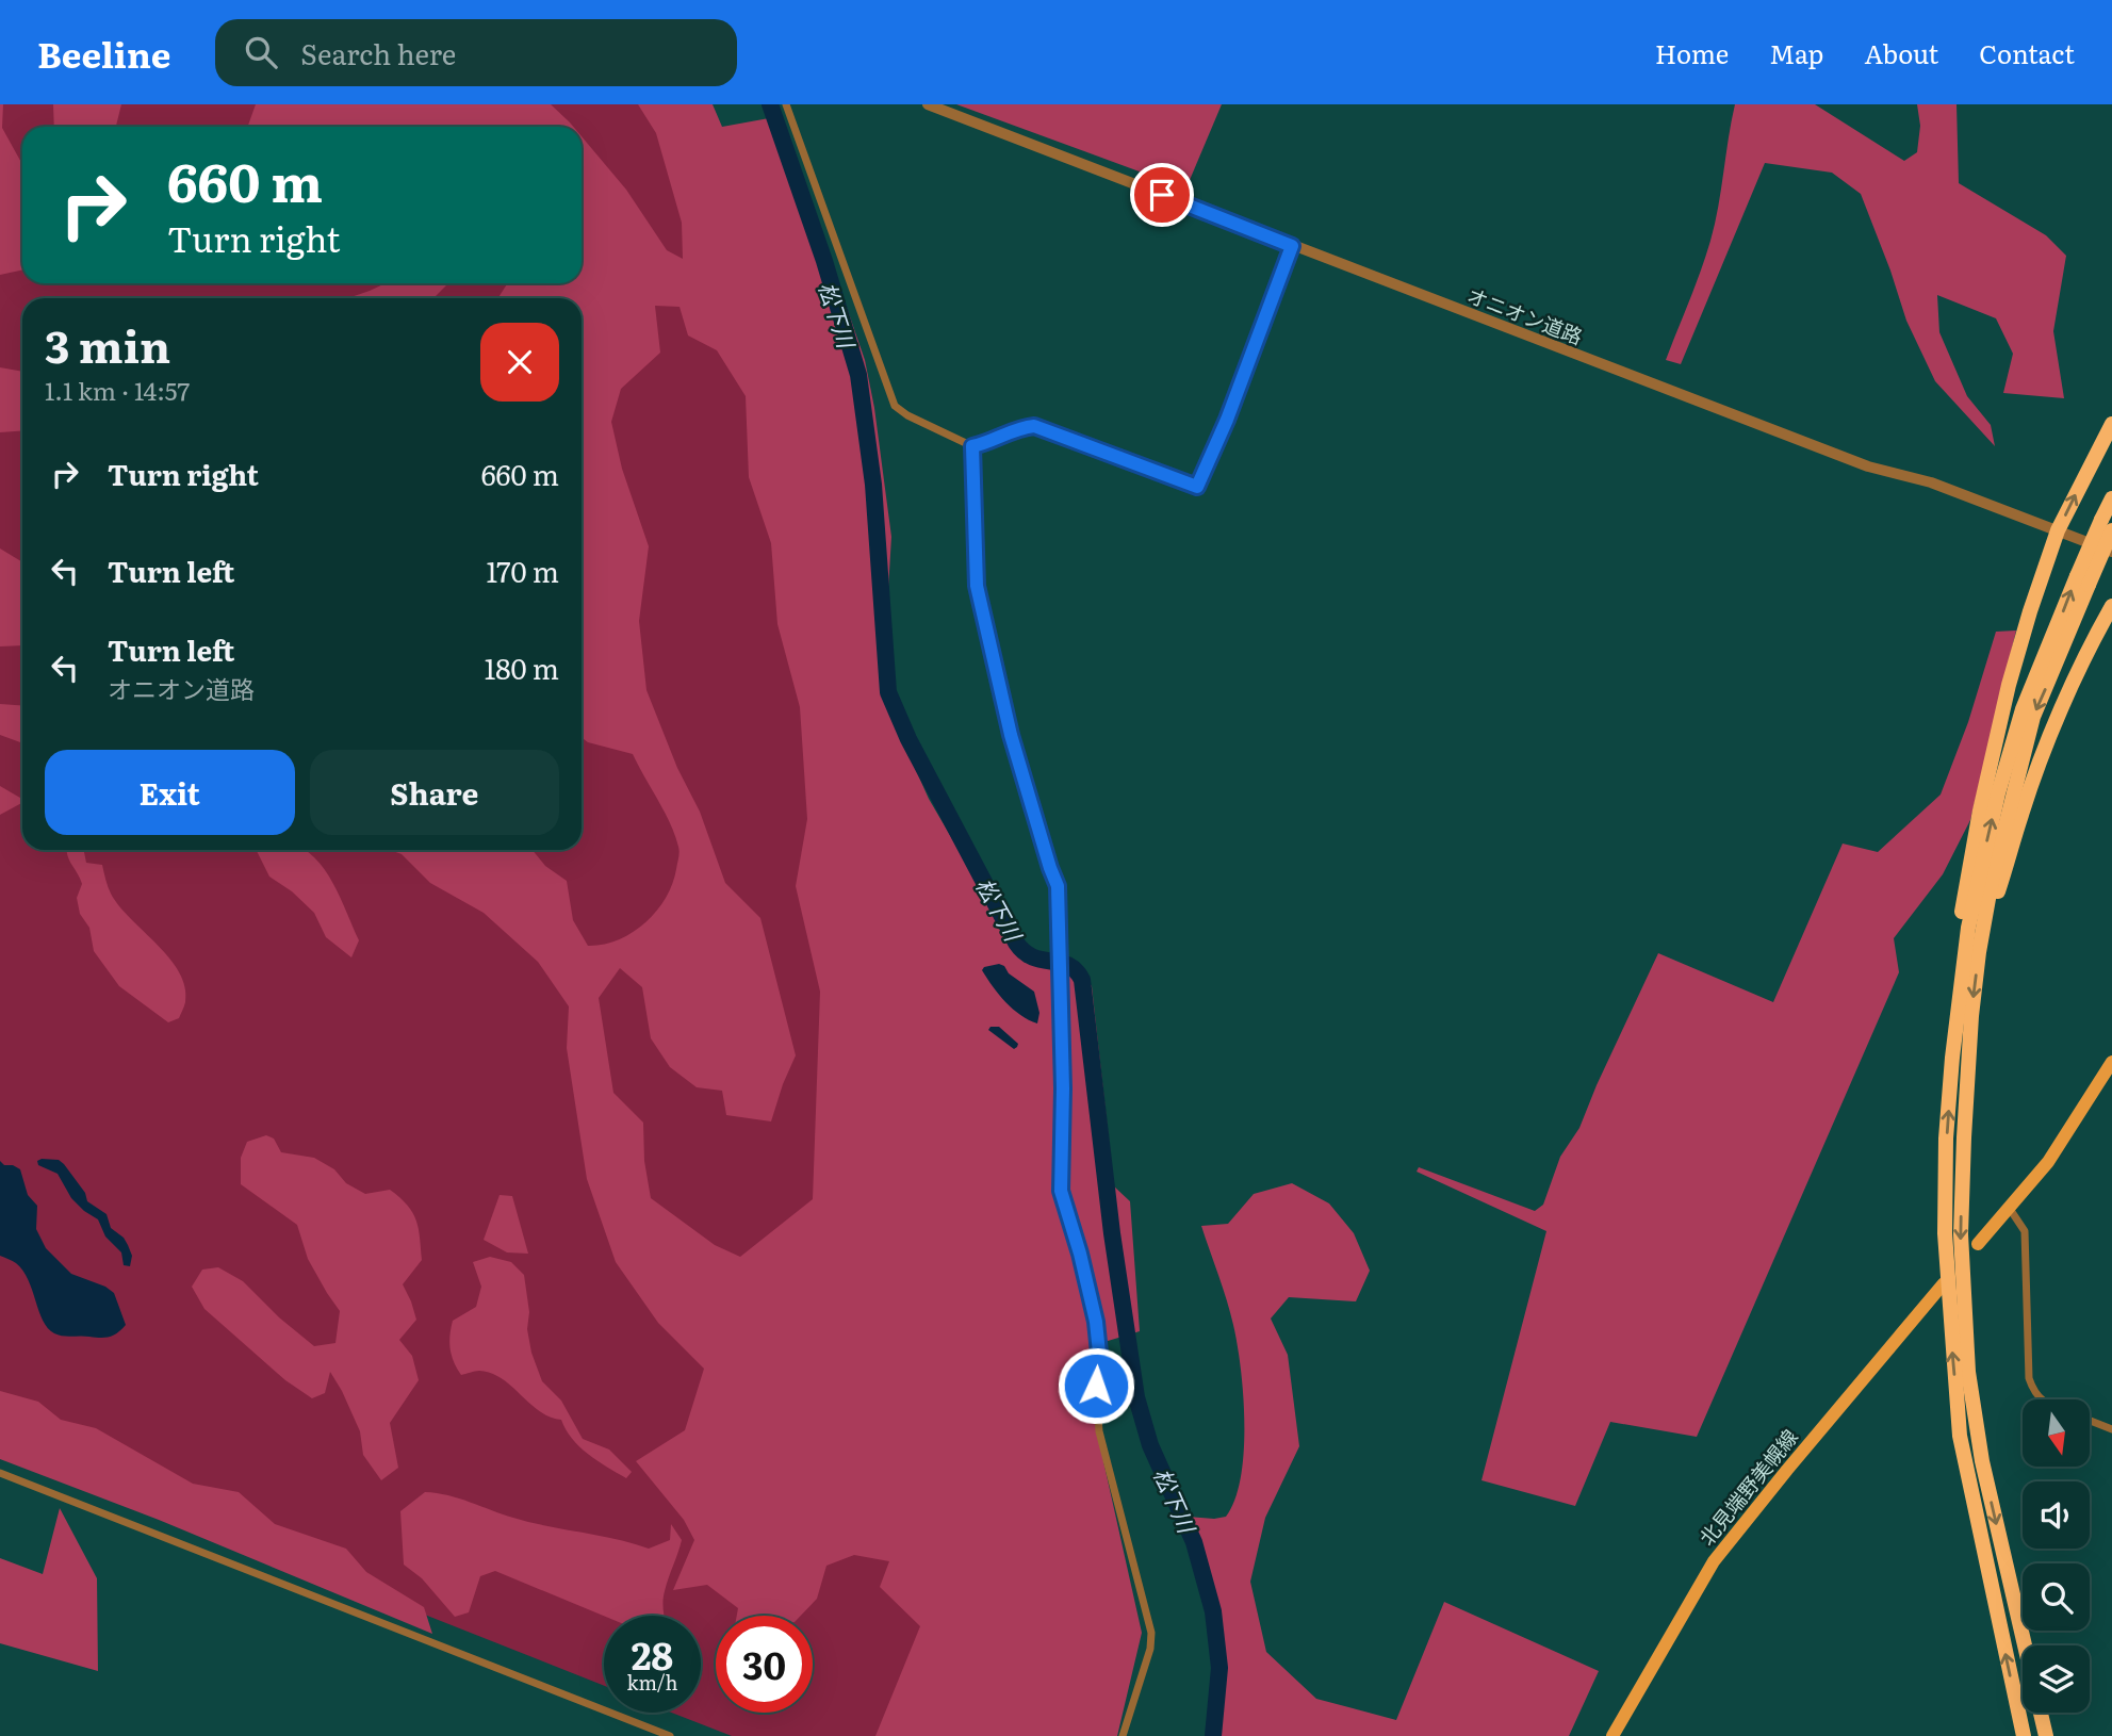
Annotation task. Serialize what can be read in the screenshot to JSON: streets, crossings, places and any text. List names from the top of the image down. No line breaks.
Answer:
{"streets":{"main road":["北見端野美幌線"],"street":["オニオン道路"]},"water":["松下川"],"north":"bottom","page":{"header":"Beeline","search":"Search here","nav":["Home","Map","About","Contact"],"turn":["660 m","Turn right"],"heading":["3 min","1.1 km · 14:57"],"list":[{"name":"Turn right","value":"660 m"},{"name":"Turn left","value":"170 m"},{"name":"Turn left","note":"オニオン道路","value":"180 m"}],"buttons":["Exit","Share"],"speed":"28 km/h","limit":"30"}}
